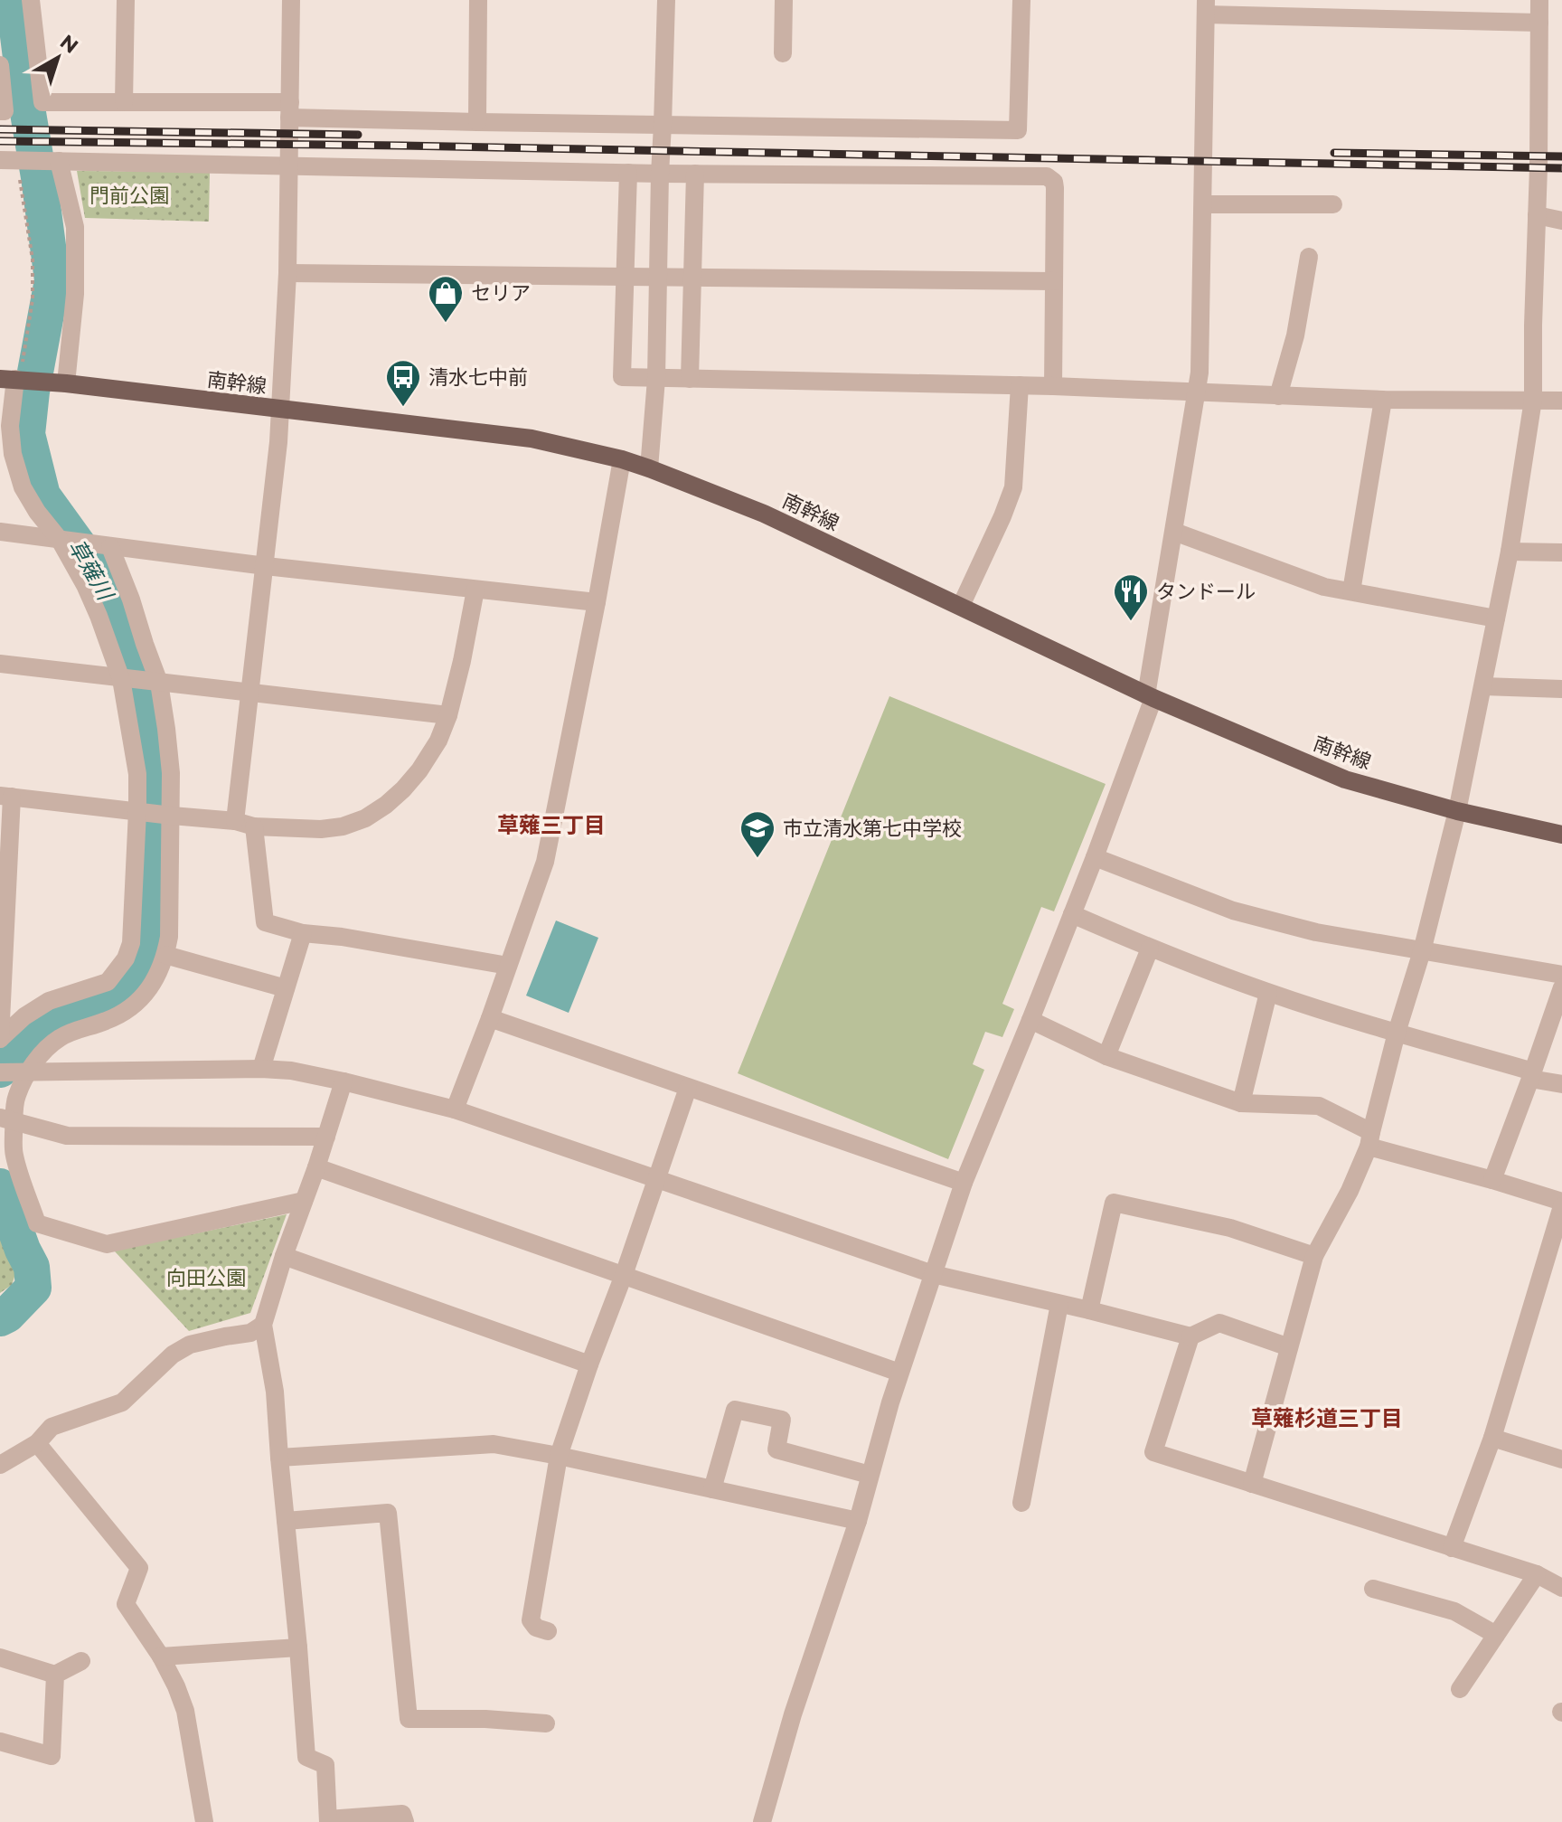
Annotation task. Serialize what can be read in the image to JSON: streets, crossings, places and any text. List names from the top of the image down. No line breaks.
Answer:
{"streets":{"main road":["南幹線"]},"districts":["草薙三丁目","草薙杉道三丁目"],"water":["草薙川"],"parks":["門前公園","向田公園"],"places":{"shop":["セリア"],"bus stop":["清水七中前"],"restaurant":["タンドール"],"school or university":["市立清水第七中学校"]},"north":"top right"}
